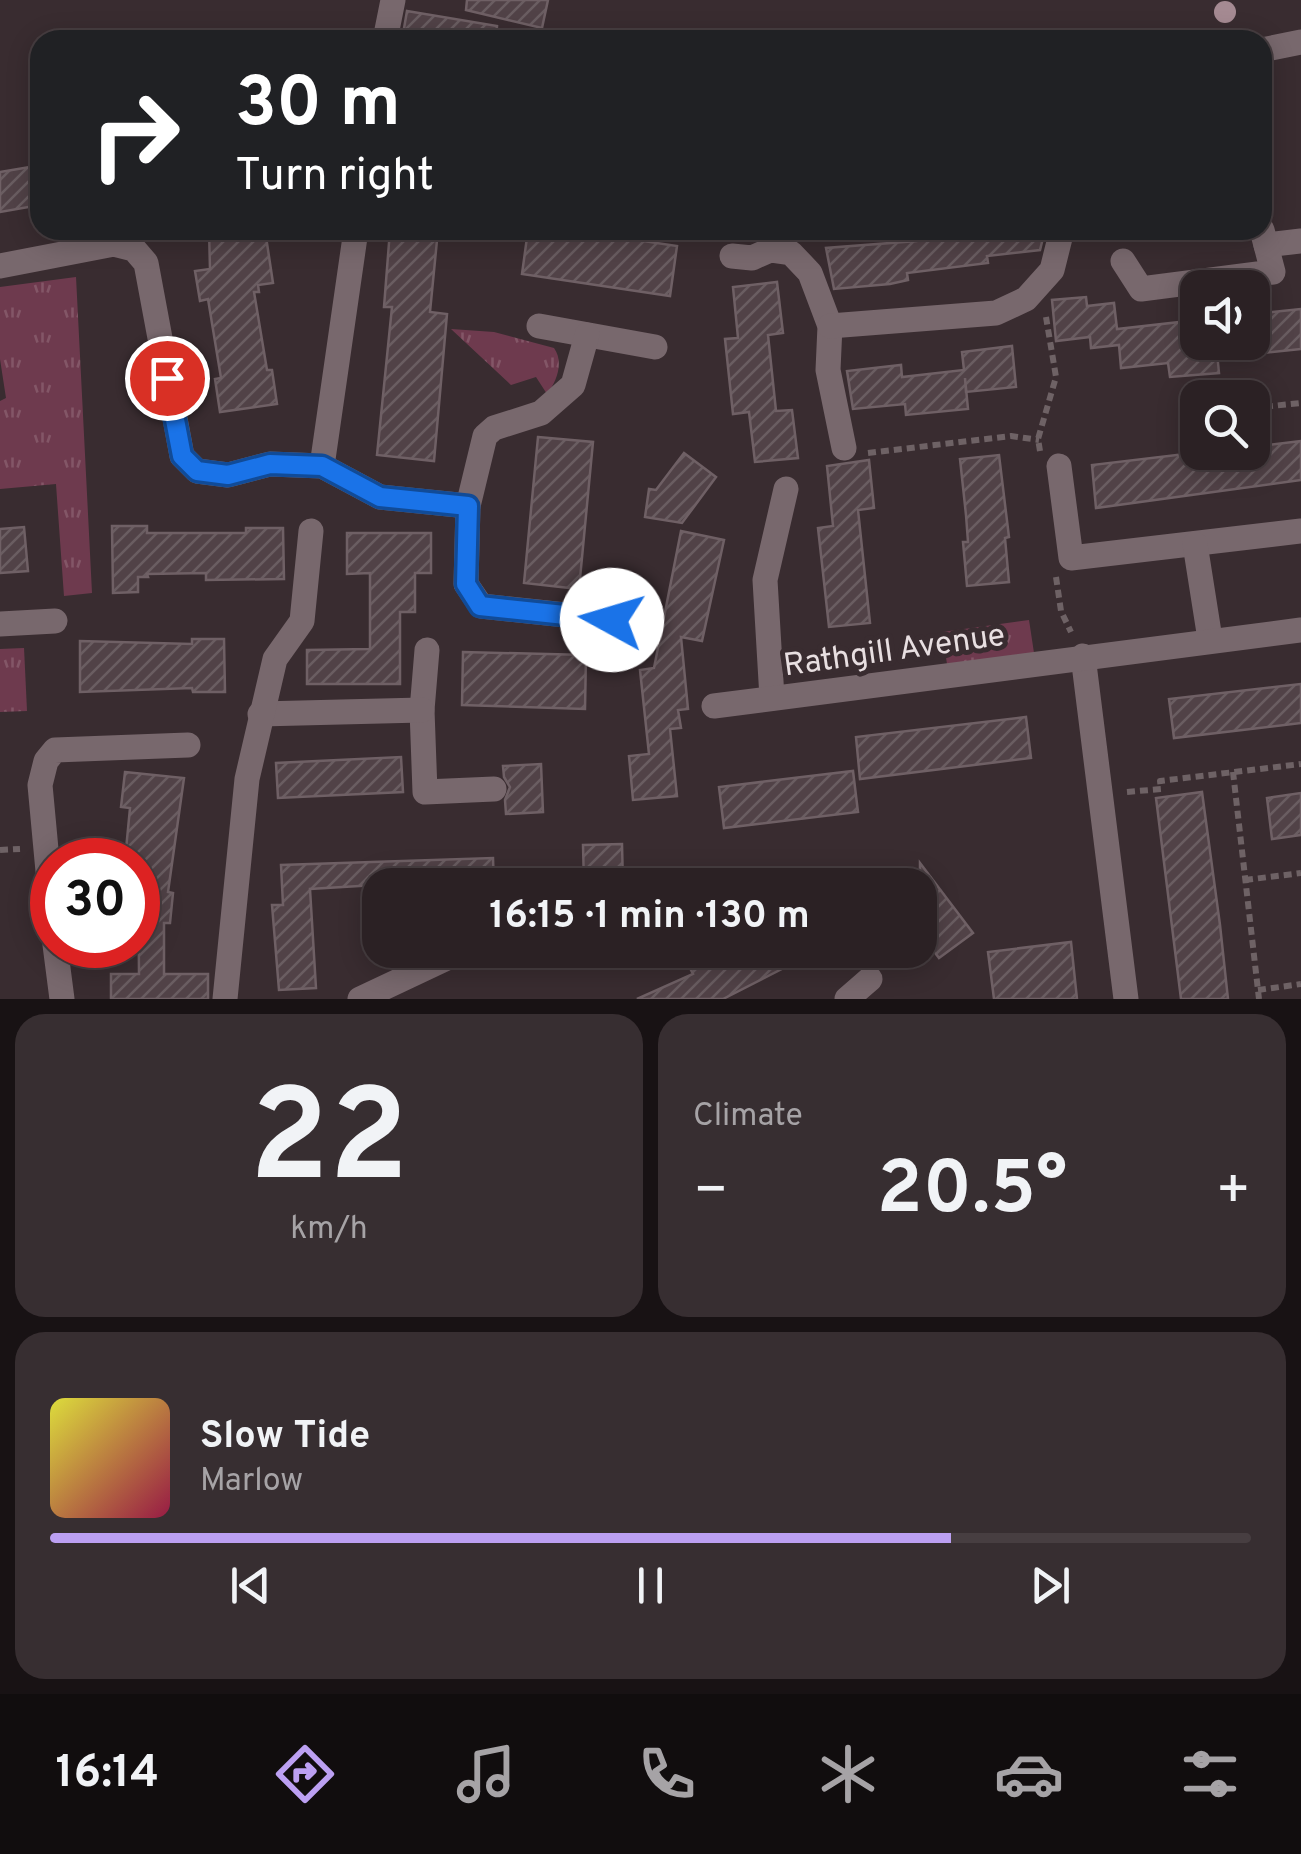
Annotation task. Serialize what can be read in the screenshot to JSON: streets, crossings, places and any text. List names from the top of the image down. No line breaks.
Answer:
{"streets":{"street":["Rathgill Avenue"]},"page":{"turn":["30 m","Turn right"],"limit":"30","trip":"16:15 · 1 min · 130 m","tile":[["22","km/h"],"Climate"],"heat":["−","20.5°","+"],"song":["Slow Tide","Marlow"],"tabs":"16:14"}}
